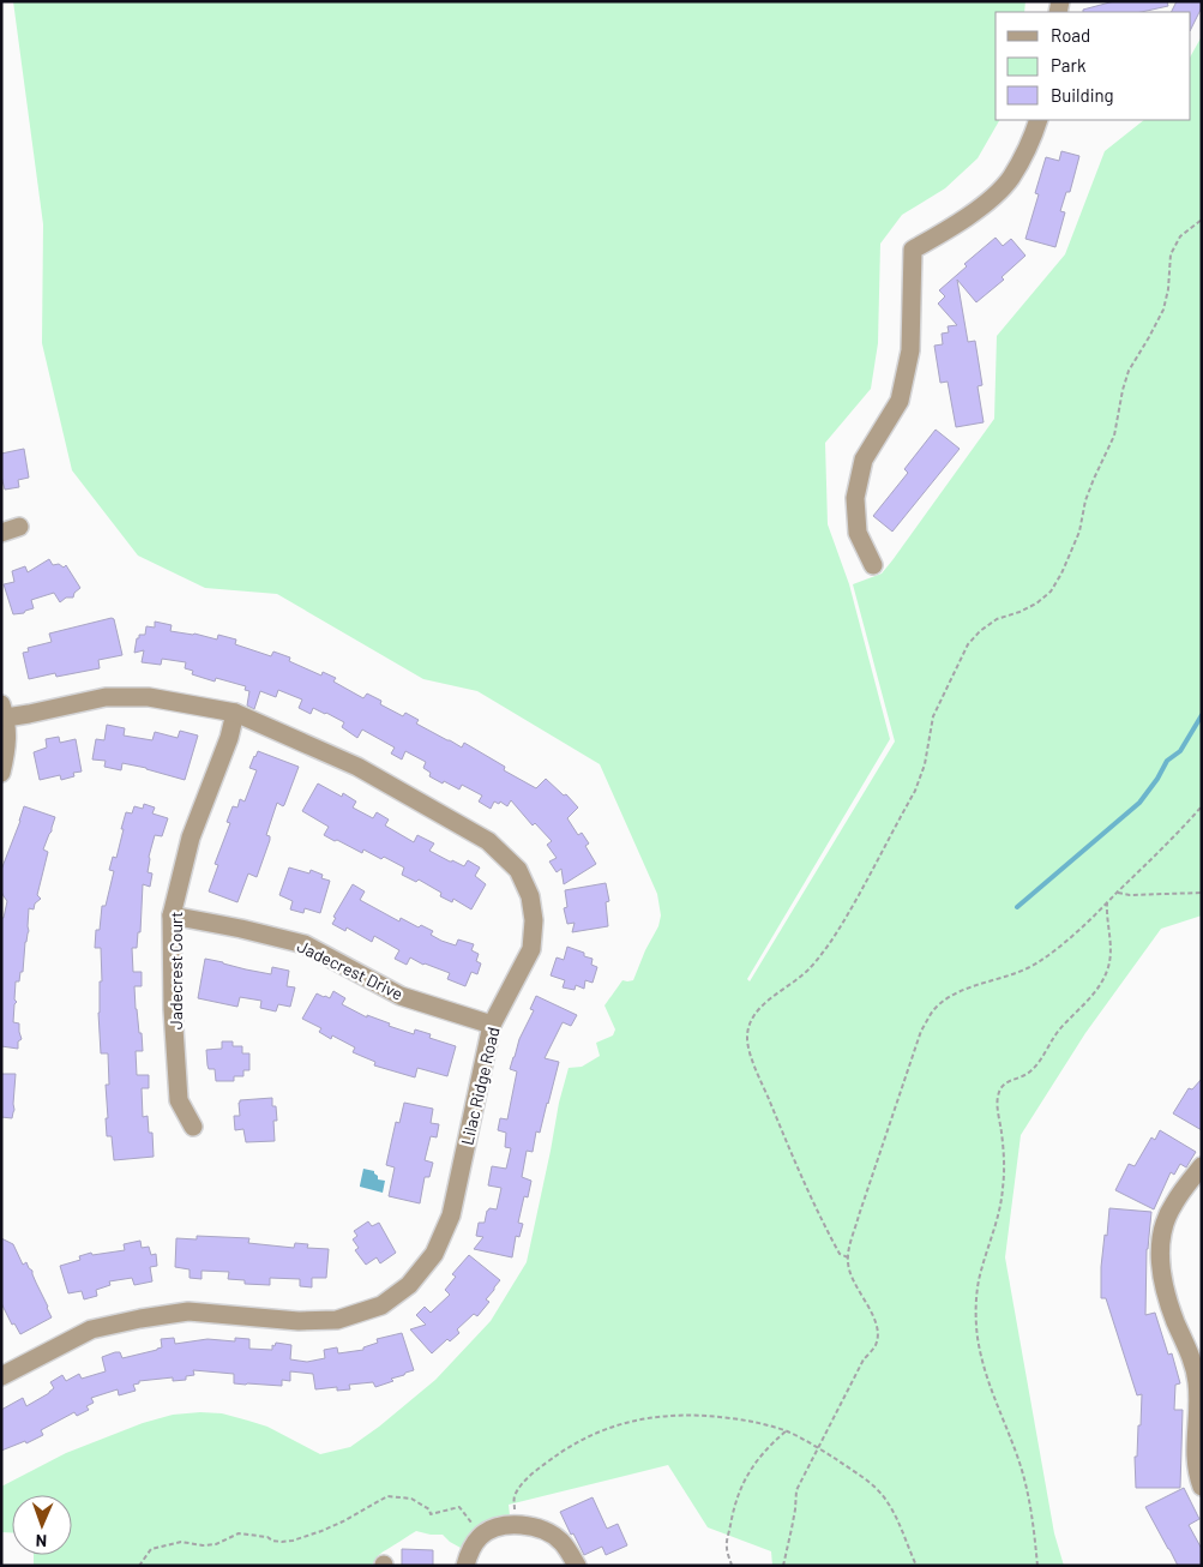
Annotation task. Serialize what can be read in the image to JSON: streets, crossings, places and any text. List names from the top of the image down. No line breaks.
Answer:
{"streets":{"street":["Jadecrest Drive","Jadecrest Court","Lilac Ridge Road"]},"crossings":[["Jadecrest Drive","Jadecrest Court"],["Jadecrest Drive","Lilac Ridge Road"],["Jadecrest Court","Lilac Ridge Road"]],"legend":["Road","Park","Building"],"north":"bottom"}
